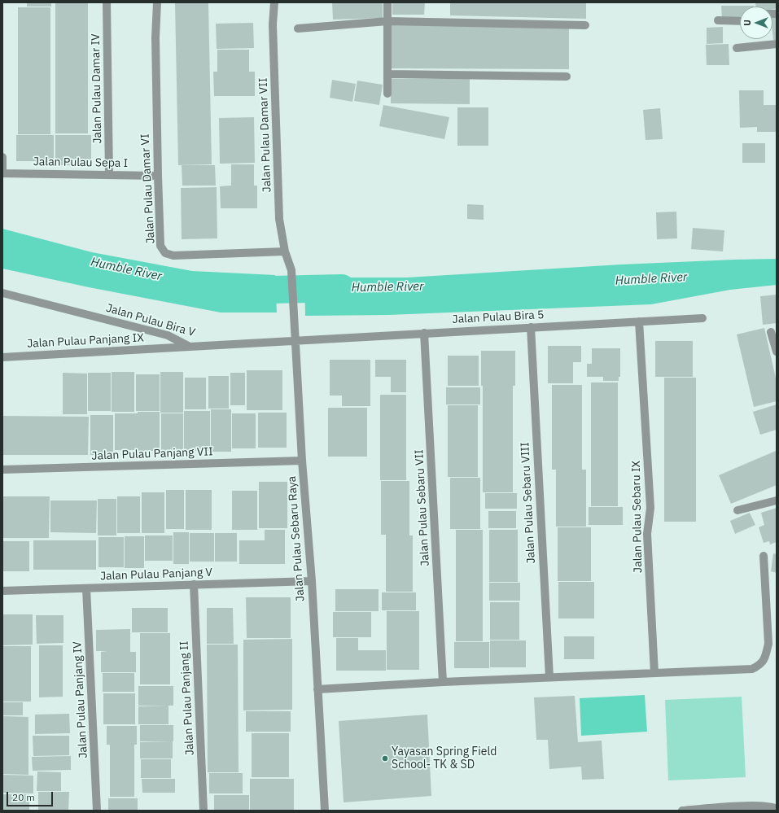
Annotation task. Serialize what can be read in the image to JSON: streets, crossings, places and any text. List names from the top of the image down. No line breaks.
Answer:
{"streets":{"street":["Jalan Pulau Damar IV","Jalan Pulau Damar VII","Jalan Pulau Sepa I","Jalan Pulau Damar VI","Jalan Pulau Bira 5","Jalan Pulau Bira V","Jalan Pulau Panjang IX","Jalan Pulau Panjang VII","Jalan Pulau Sebaru VIII","Jalan Pulau Sebaru VII","Jalan Pulau Sebaru IX","Jalan Pulau Sebaru Raya","Jalan Pulau Panjang V","Jalan Pulau Panjang II","Jalan Pulau Panjang IV"]},"crossings":[["Jalan Pulau Damar IV","Jalan Pulau Sepa I"],["Jalan Pulau Damar VII","Jalan Pulau Damar VI"],["Jalan Pulau Damar VII","Jalan Pulau Sebaru Raya"],["Jalan Pulau Sepa I","Jalan Pulau Damar VI"],["Jalan Pulau Bira 5","Jalan Pulau Bira V"],["Jalan Pulau Bira 5","Jalan Pulau Sebaru VIII"],["Jalan Pulau Bira 5","Jalan Pulau Sebaru VII"],["Jalan Pulau Bira 5","Jalan Pulau Sebaru IX"],["Jalan Pulau Bira 5","Jalan Pulau Sebaru Raya"],["Jalan Pulau Bira V","Jalan Pulau Panjang IX"],["Jalan Pulau Bira V","Jalan Pulau Sebaru Raya"],["Jalan Pulau Panjang VII","Jalan Pulau Sebaru Raya"],["Jalan Pulau Sebaru Raya","Jalan Pulau Panjang V"],["Jalan Pulau Panjang V","Jalan Pulau Panjang II"],["Jalan Pulau Panjang V","Jalan Pulau Panjang IV"]],"water":["Humble River"],"places":["Yayasan Spring Field School- TK & SD"],"scale_bar":"20 m","north":"left"}
